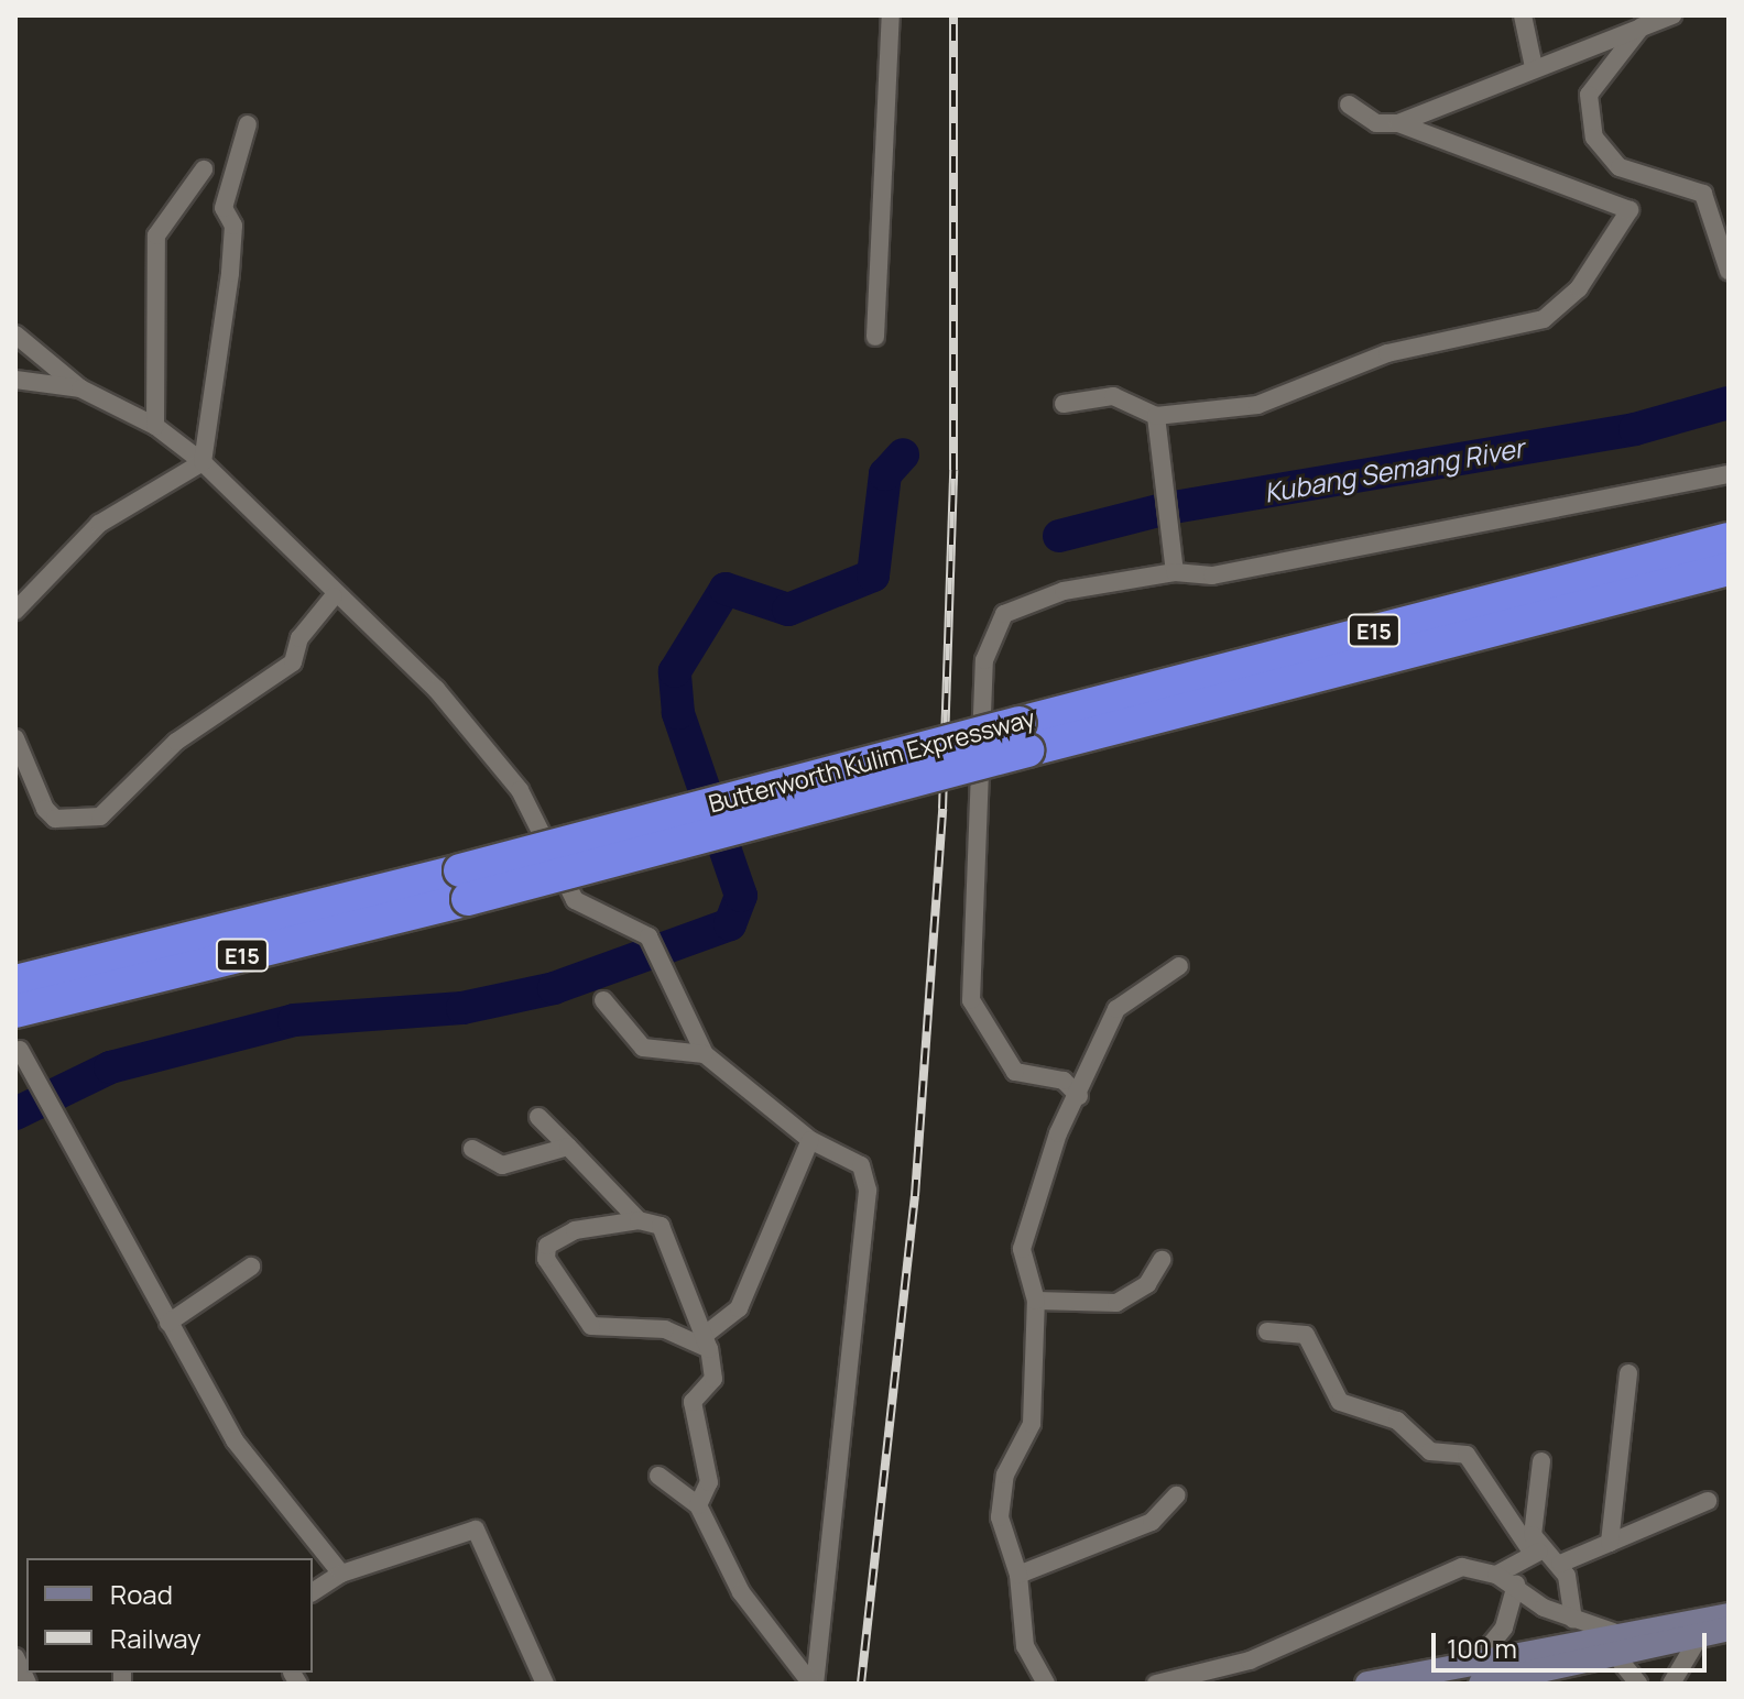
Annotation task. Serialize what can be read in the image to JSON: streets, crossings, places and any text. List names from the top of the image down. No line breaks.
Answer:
{"streets":{"highway":["E15","Butterworth Kulim Expressway"]},"water":["Kubang Semang River"],"legend":["Road","Railway"],"scale_bar":"100 m"}
